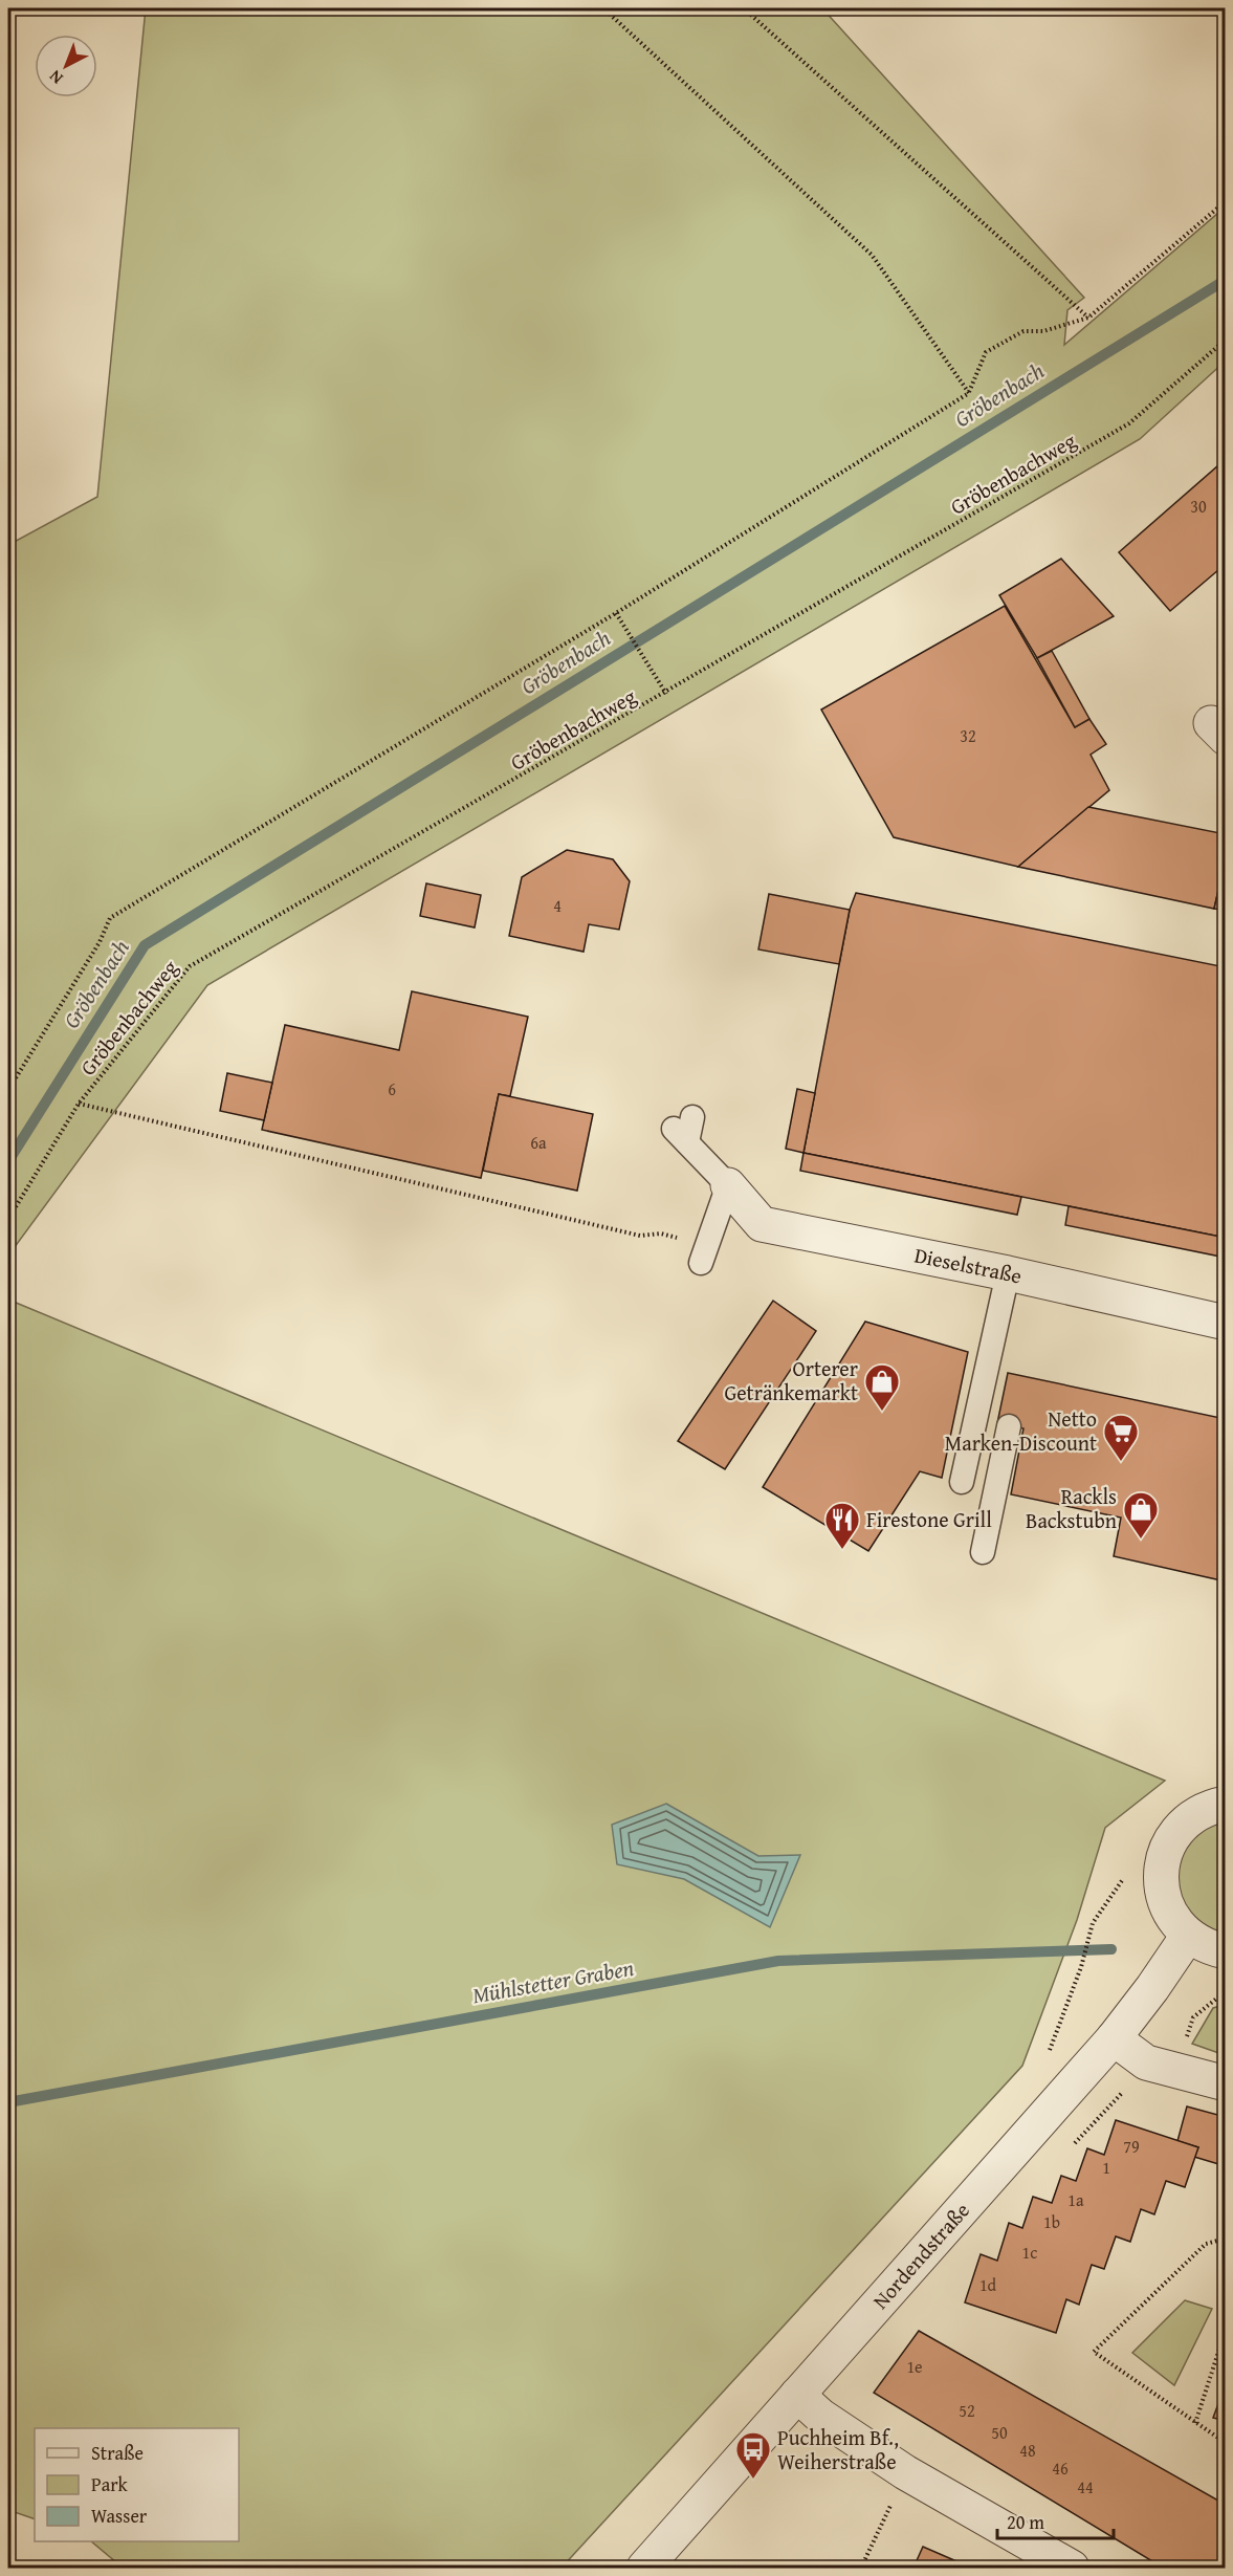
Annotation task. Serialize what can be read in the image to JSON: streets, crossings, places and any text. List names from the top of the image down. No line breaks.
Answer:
{"streets":{"street":["Dieselstraße","Nordendstraße"],"path":["Gröbenbachweg"]},"water":["Gröbenbach","Mühlstetter Graben"],"places":{"shop":["Orterer Getränkemarkt","Rackls Backstubn"],"supermarket":["Netto Marken-Discount"],"restaurant":["Firestone Grill"],"bus stop":["Puchheim Bf., Weiherstraße"]},"house_numbers":["30","32","4","6","6a","79","1","1a","1b","1c","1d","1e","52","50","48","46","44"],"legend":["Straße","Park","Wasser"],"scale_bar":"20 m","north":"bottom left"}
